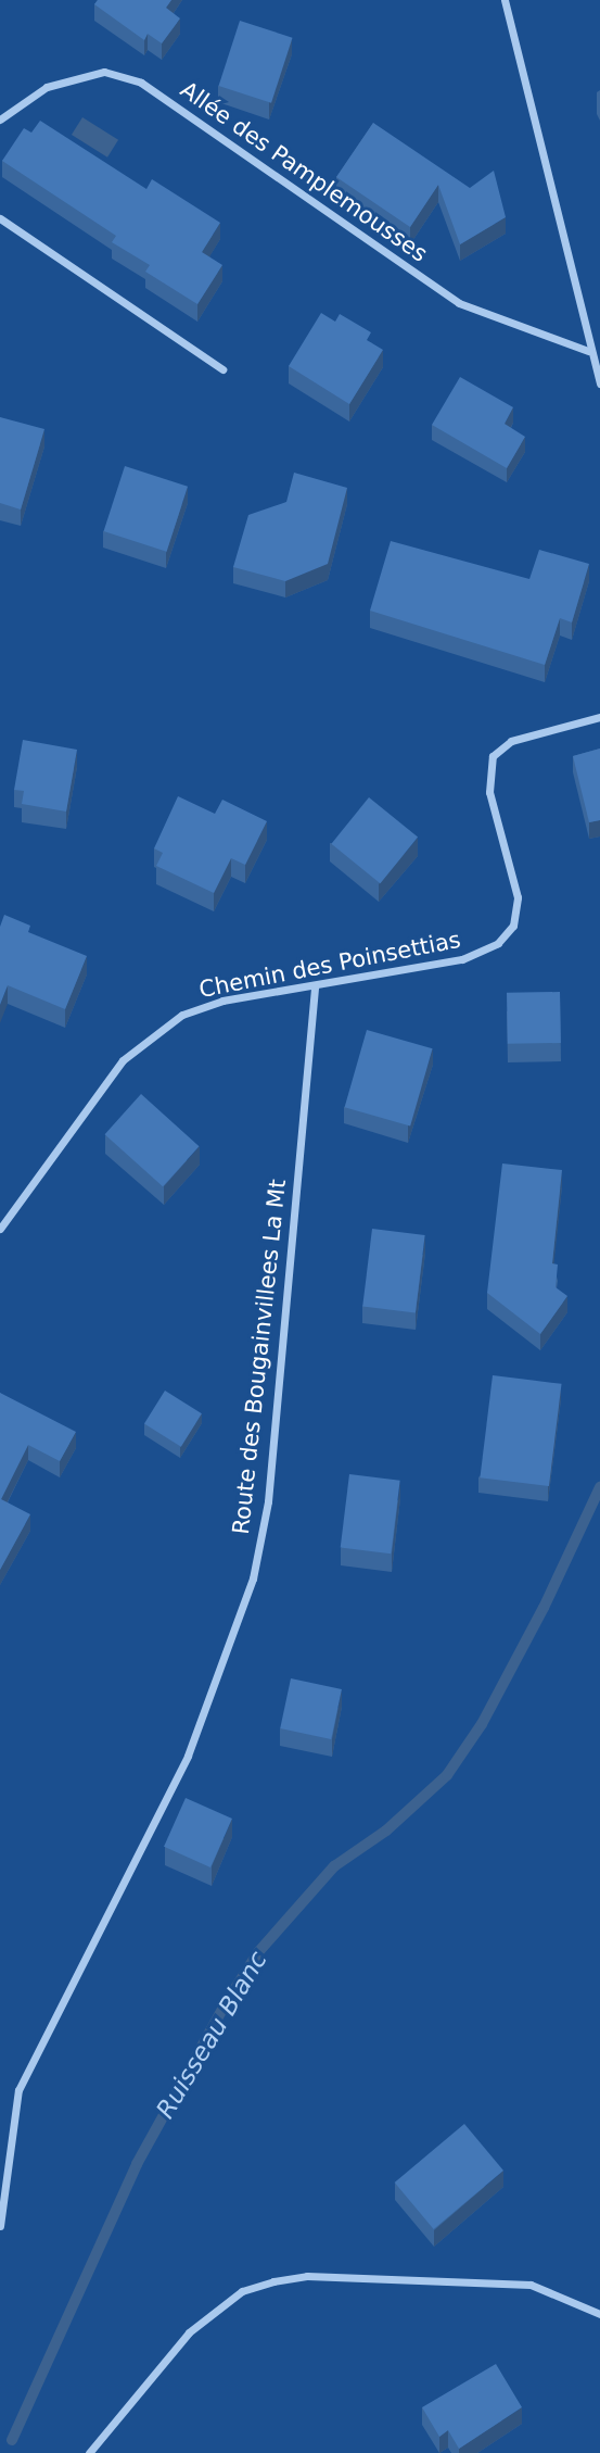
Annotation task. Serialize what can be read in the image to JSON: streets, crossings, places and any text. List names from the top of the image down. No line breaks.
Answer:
{"streets":{"street":["Allée des Pamplemousses","Chemin des Poinsettias","Route des Bougainvillees La Mt"]},"crossings":[["Chemin des Poinsettias","Route des Bougainvillees La Mt"]],"water":["Ruisseau Blanc"]}
